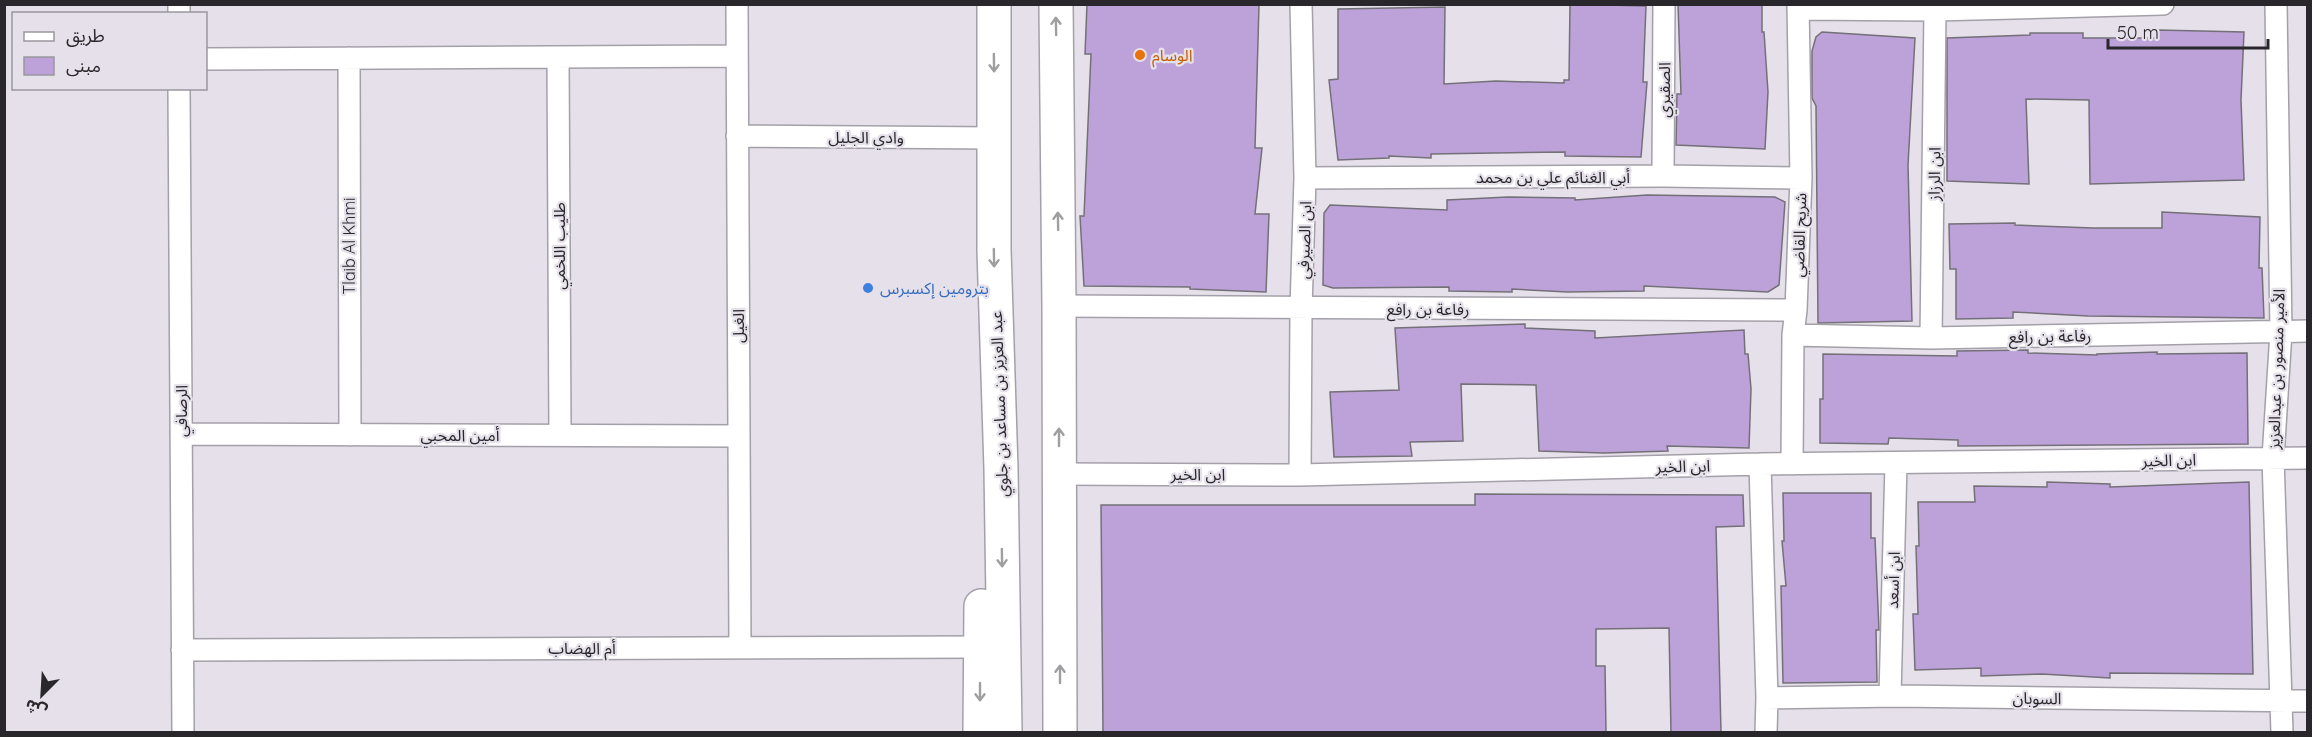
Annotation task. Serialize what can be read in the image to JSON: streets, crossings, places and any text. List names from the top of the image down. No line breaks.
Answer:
{"streets":{"main road":["عبد العزيز بن مساعد بن جلوي"],"street":["الصقيري","وادي الجليل","ابن الرزاز","أبي الغنائم علي بن محمد","شريح القاضي","ابن الصيرفي","Tlaib Al Khmi","طليب اللخمي","رفاعة بن رافع","الغيل","الأمير منصور بن عبدالعزيز","الرصافي","أمين المحبي","ابن الخير","ابن أسعد","أم الهضاب","السوبان"]},"crossings":[["الصقيري","أبي الغنائم علي بن محمد"],["وادي الجليل","الغيل"],["وادي الجليل","عبد العزيز بن مساعد بن جلوي"],["ابن الرزاز","رفاعة بن رافع"],["أبي الغنائم علي بن محمد","شريح القاضي"],["أبي الغنائم علي بن محمد","ابن الصيرفي"],["شريح القاضي","رفاعة بن رافع"],["شريح القاضي","ابن الخير"],["ابن الصيرفي","رفاعة بن رافع"],["ابن الصيرفي","ابن الخير"],["Tlaib Al Khmi","أمين المحبي"],["طليب اللخمي","أمين المحبي"],["رفاعة بن رافع","الأمير منصور بن عبدالعزيز"],["الغيل","أمين المحبي"],["الغيل","أم الهضاب"],["الأمير منصور بن عبدالعزيز","ابن الخير"],["الأمير منصور بن عبدالعزيز","السوبان"],["الرصافي","أمين المحبي"],["الرصافي","أم الهضاب"],["ابن الخير","ابن أسعد"],["ابن أسعد","السوبان"]],"places":["الوسام","بترومين إكسبرس"],"legend":["طريق","مبنى"],"scale_bar":"50 m","north":"bottom left"}
